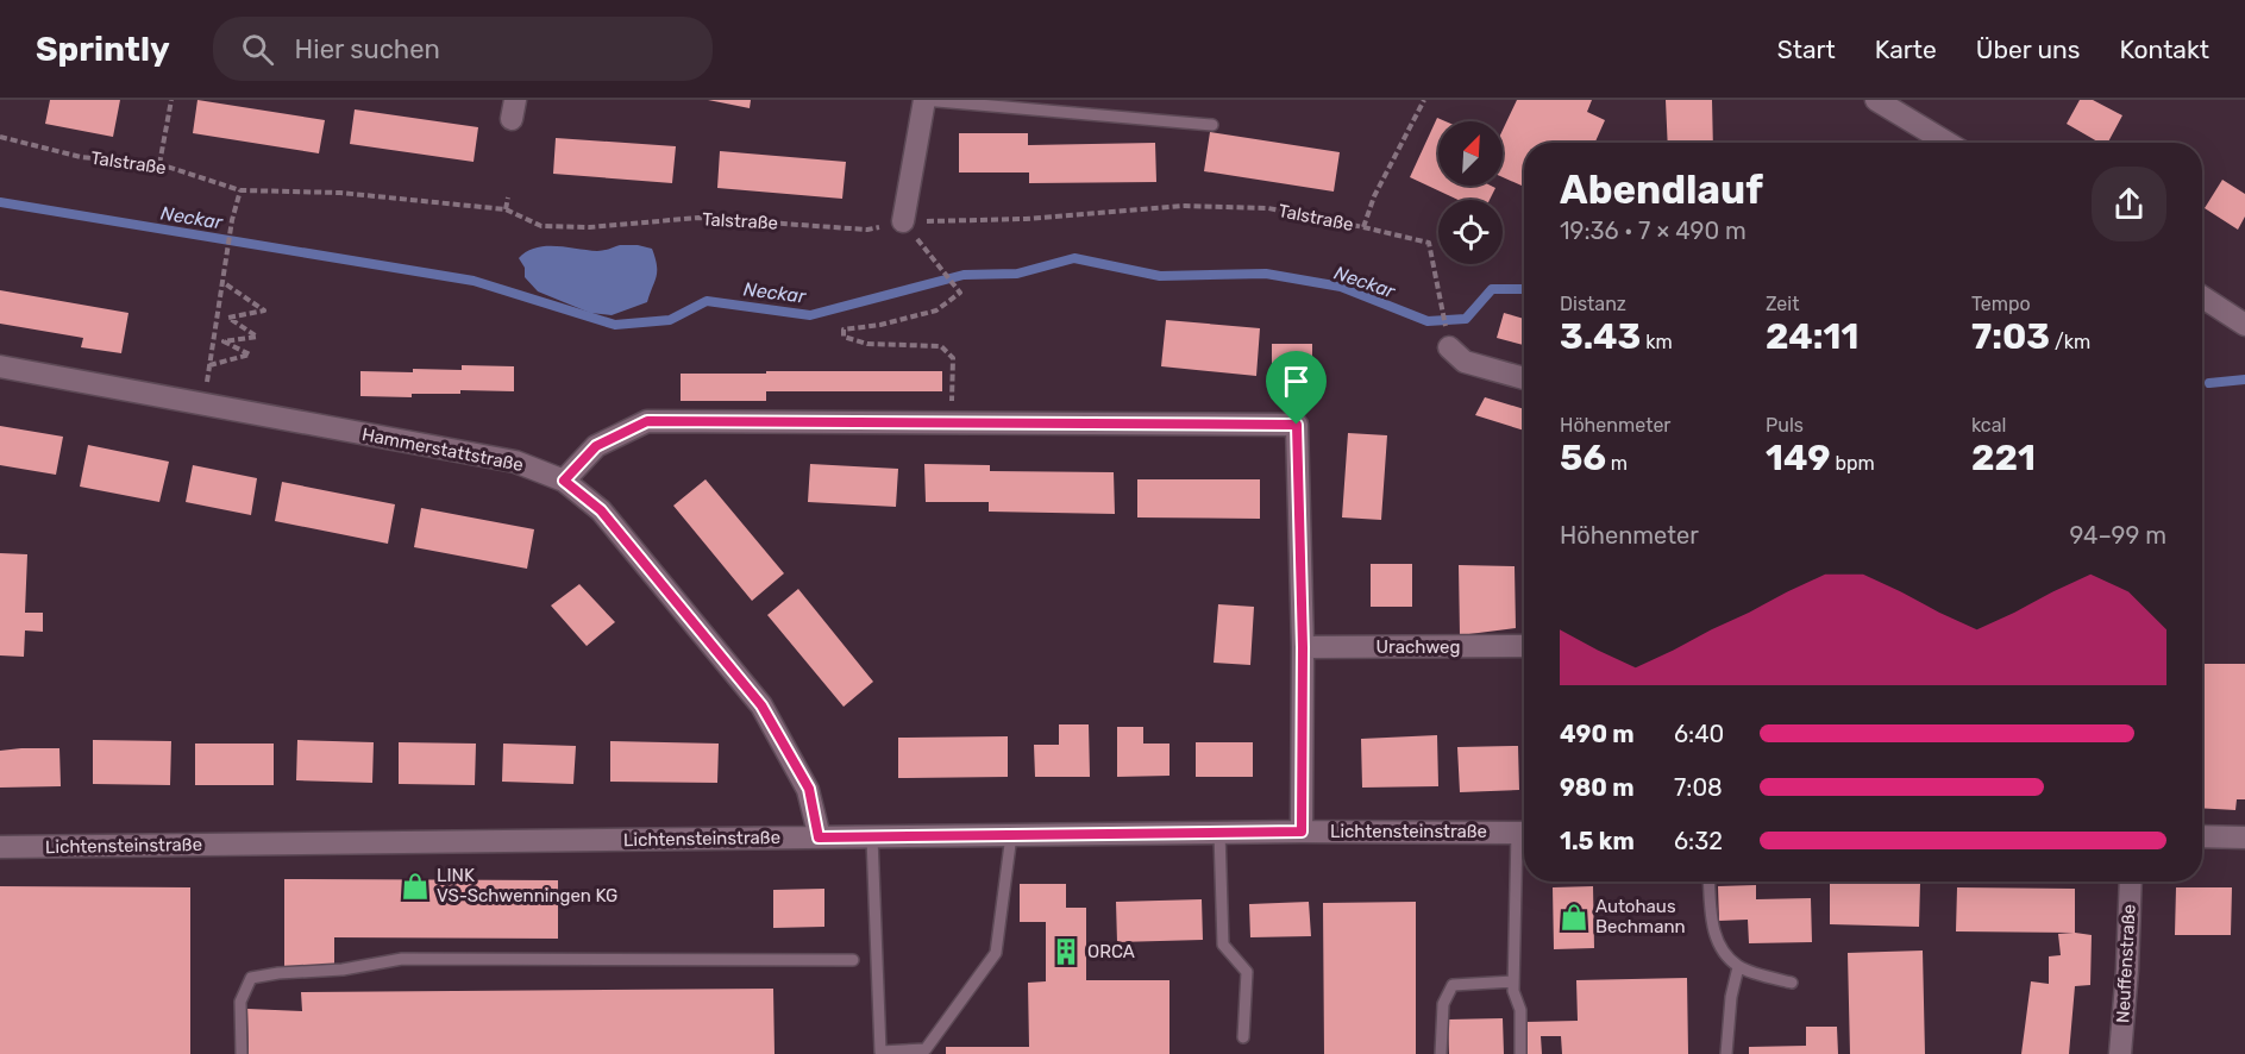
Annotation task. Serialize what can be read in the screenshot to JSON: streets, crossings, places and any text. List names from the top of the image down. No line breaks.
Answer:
{"streets":{"street":["Hammerstattstraße","Urachweg","Lichtensteinstraße","Neuffenstraße"],"path":["Talstraße"]},"crossings":[["Hammerstattstraße","Lichtensteinstraße"]],"water":["Neckar"],"places":{"shop":["LINK VS-Schwenningen KG","Autohaus Bechmann"],"building":["ORCA"]},"north":"top right","page":{"header":"Sprintly","search":"Hier suchen","nav":["Start","Karte","Über uns","Kontakt"],"heading":["Abendlauf","19:36 · 7 × 490 m"],"stats":[["Distanz","3.43 km"],["Zeit","24:11"],["Tempo","7:03 /km"],["Höhenmeter","56 m"],["Puls","149 bpm"],["kcal","221"]],"chart":["Höhenmeter","94–99 m"],"list":[{"name":"490 m","note":"6:40"},{"name":"980 m","note":"7:08"},{"name":"1.5 km","note":"6:32"}]}}
